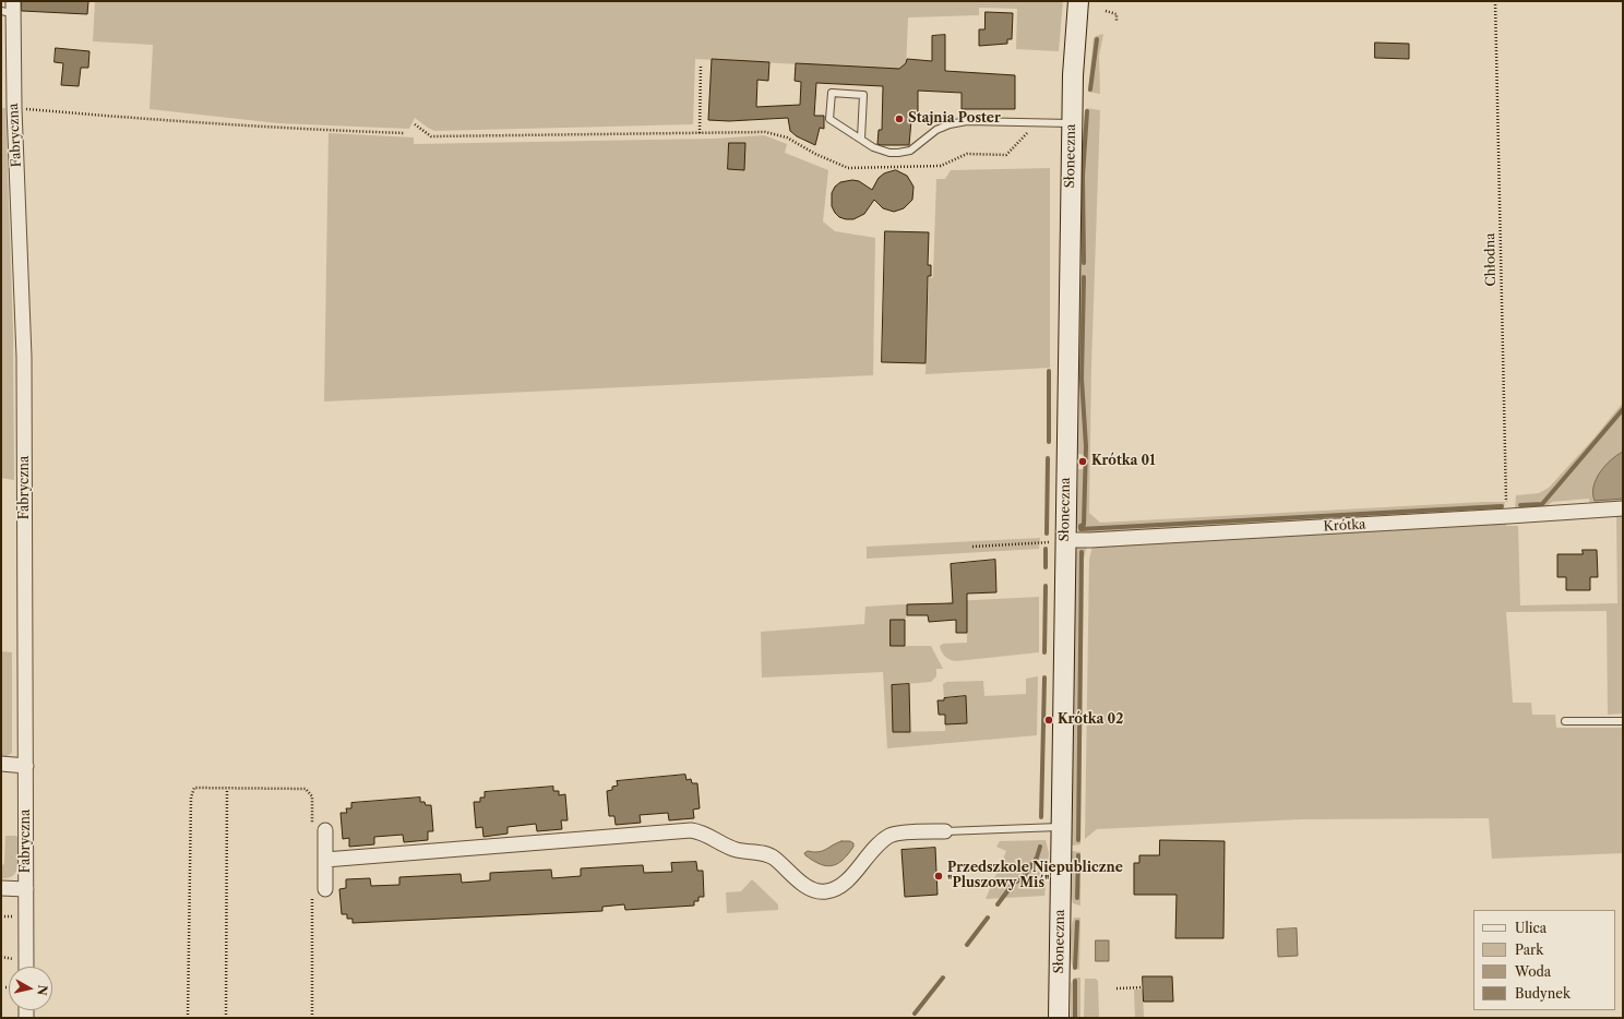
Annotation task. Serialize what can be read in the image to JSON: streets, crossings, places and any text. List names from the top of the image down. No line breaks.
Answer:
{"streets":{"main road":["Słoneczna"],"street":["Fabryczna","Krótka"],"path":["Chłodna"]},"crossings":[["Słoneczna","Krótka"],["Chłodna","Krótka"]],"places":["Stajnia Poster","Krótka 01","Krótka 02","Przedszkole Niepubliczne \"Pluszowy Miś\""],"legend":["Ulica","Park","Woda","Budynek"],"north":"right"}
